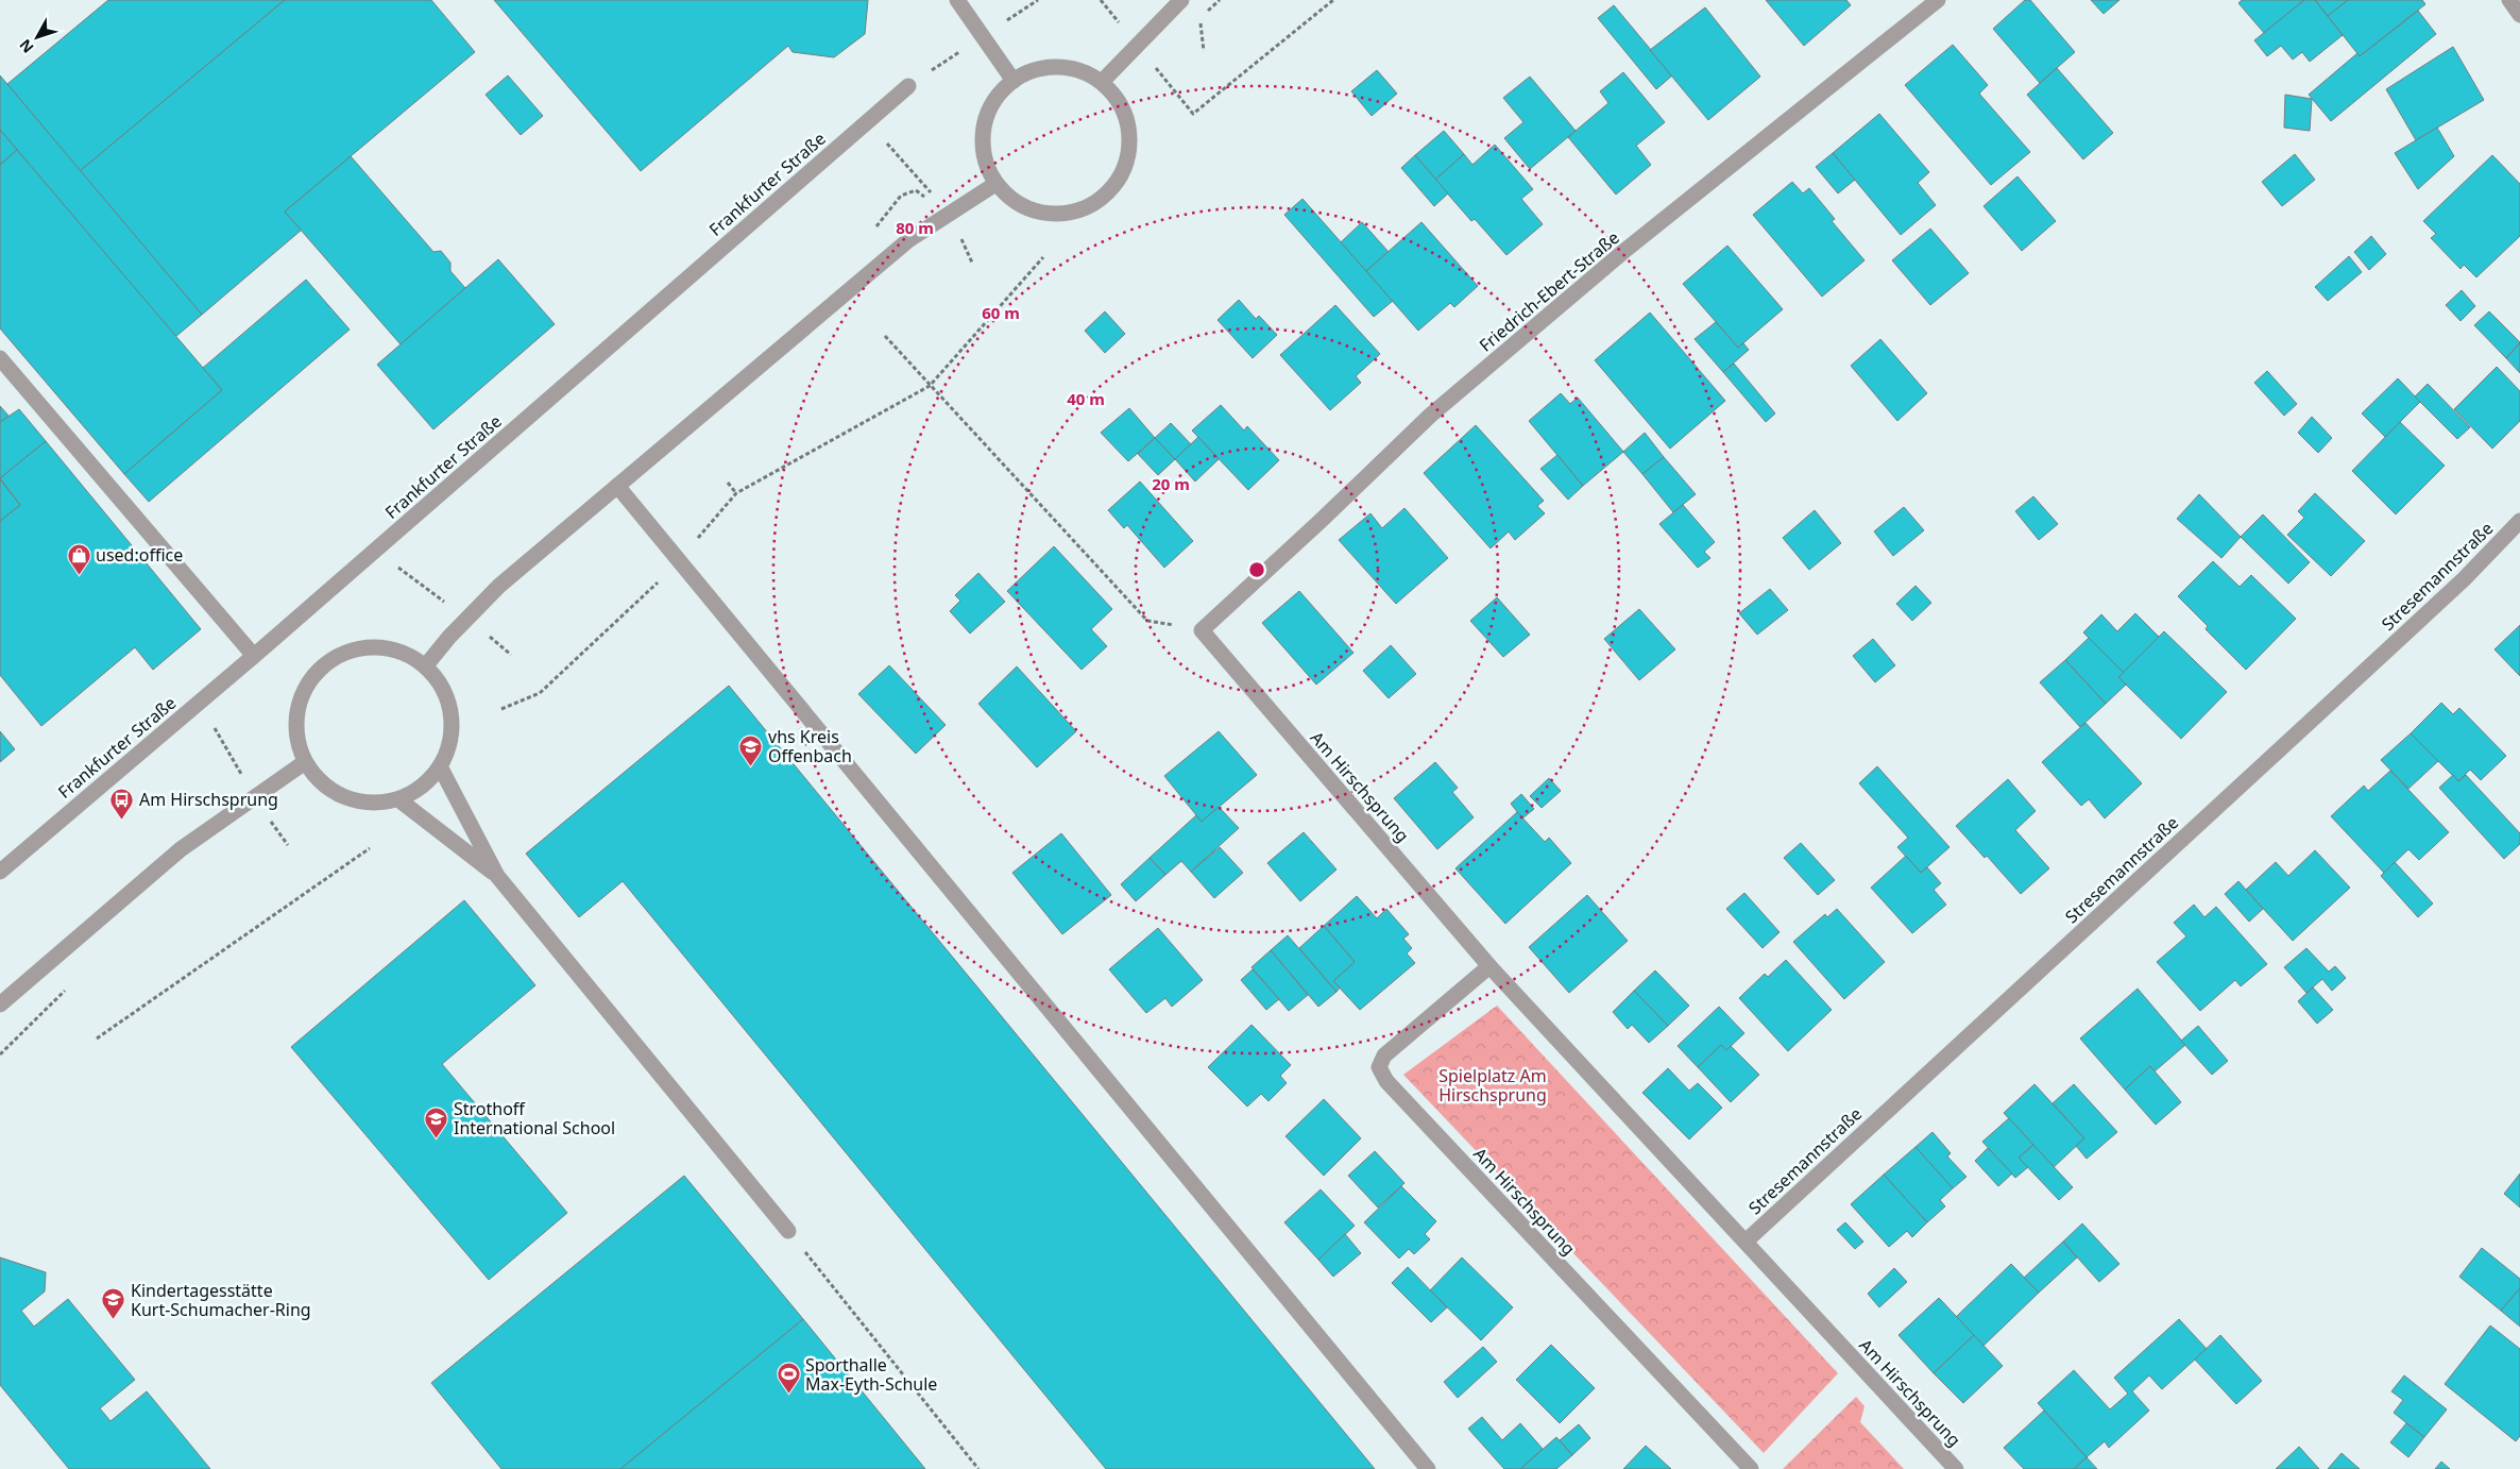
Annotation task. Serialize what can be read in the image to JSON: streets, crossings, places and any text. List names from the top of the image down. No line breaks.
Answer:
{"streets":{"street":["Frankfurter Straße","Friedrich-Ebert-Straße","Stresemannstraße","Am Hirschsprung"]},"crossings":[["Friedrich-Ebert-Straße","Am Hirschsprung"],["Stresemannstraße","Am Hirschsprung"]],"parks":["Spielplatz Am Hirschsprung"],"places":{"shop":["used:office"],"school or university":["vhs Kreis Offenbach","Strothoff International School","Kindertagesstätte Kurt-Schumacher-Ring"],"bus stop":["Am Hirschsprung"],"sports":["Sporthalle Max-Eyth-Schule"]},"north":"bottom left","rings":["80 m","60 m","40 m","20 m"]}
